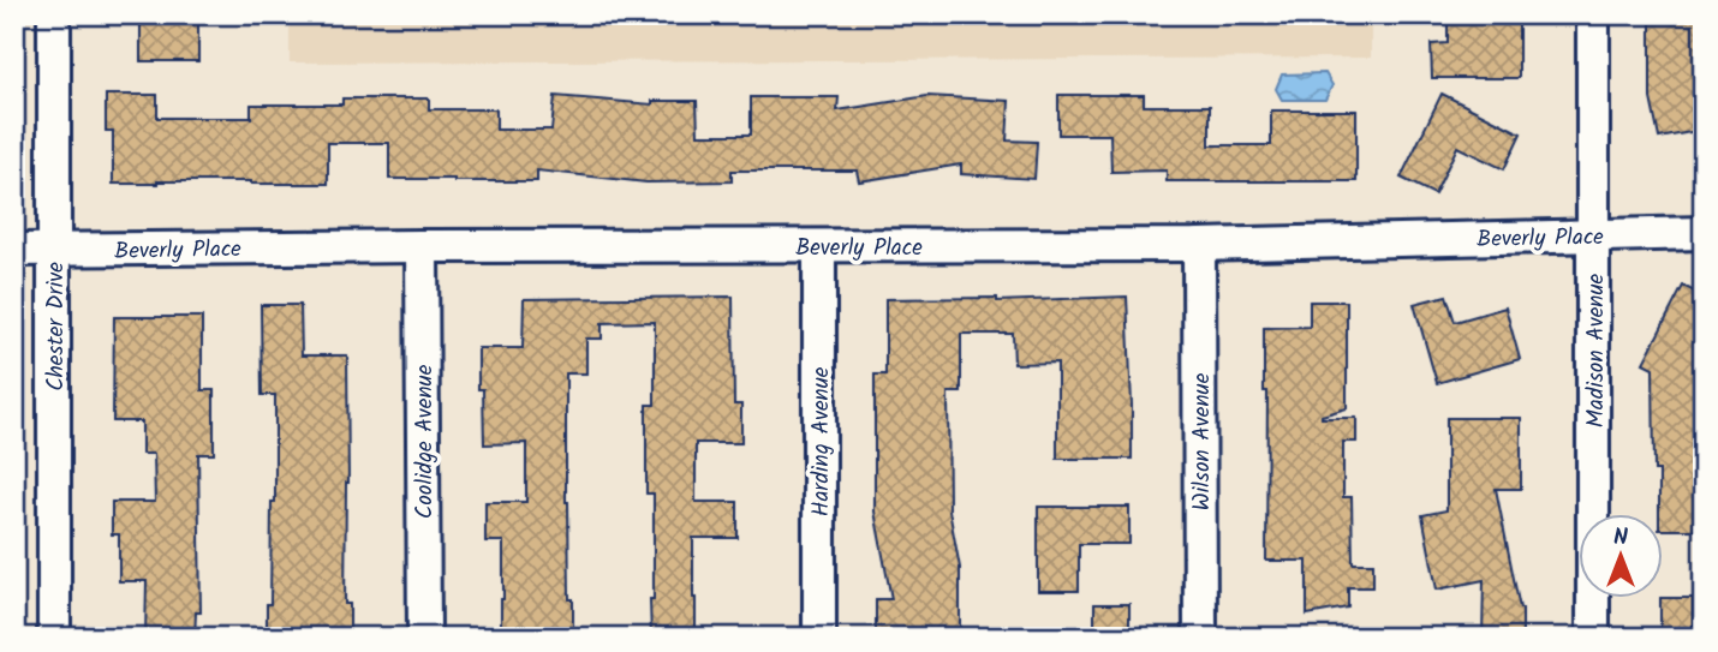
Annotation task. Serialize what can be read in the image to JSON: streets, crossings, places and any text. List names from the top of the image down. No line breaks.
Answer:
{"streets":{"street":["Beverly Place","Chester Drive","Madison Avenue","Coolidge Avenue","Harding Avenue","Wilson Avenue"]},"crossings":[["Beverly Place","Chester Drive"],["Beverly Place","Madison Avenue"],["Beverly Place","Coolidge Avenue"],["Beverly Place","Harding Avenue"],["Beverly Place","Wilson Avenue"]],"north":"top"}
